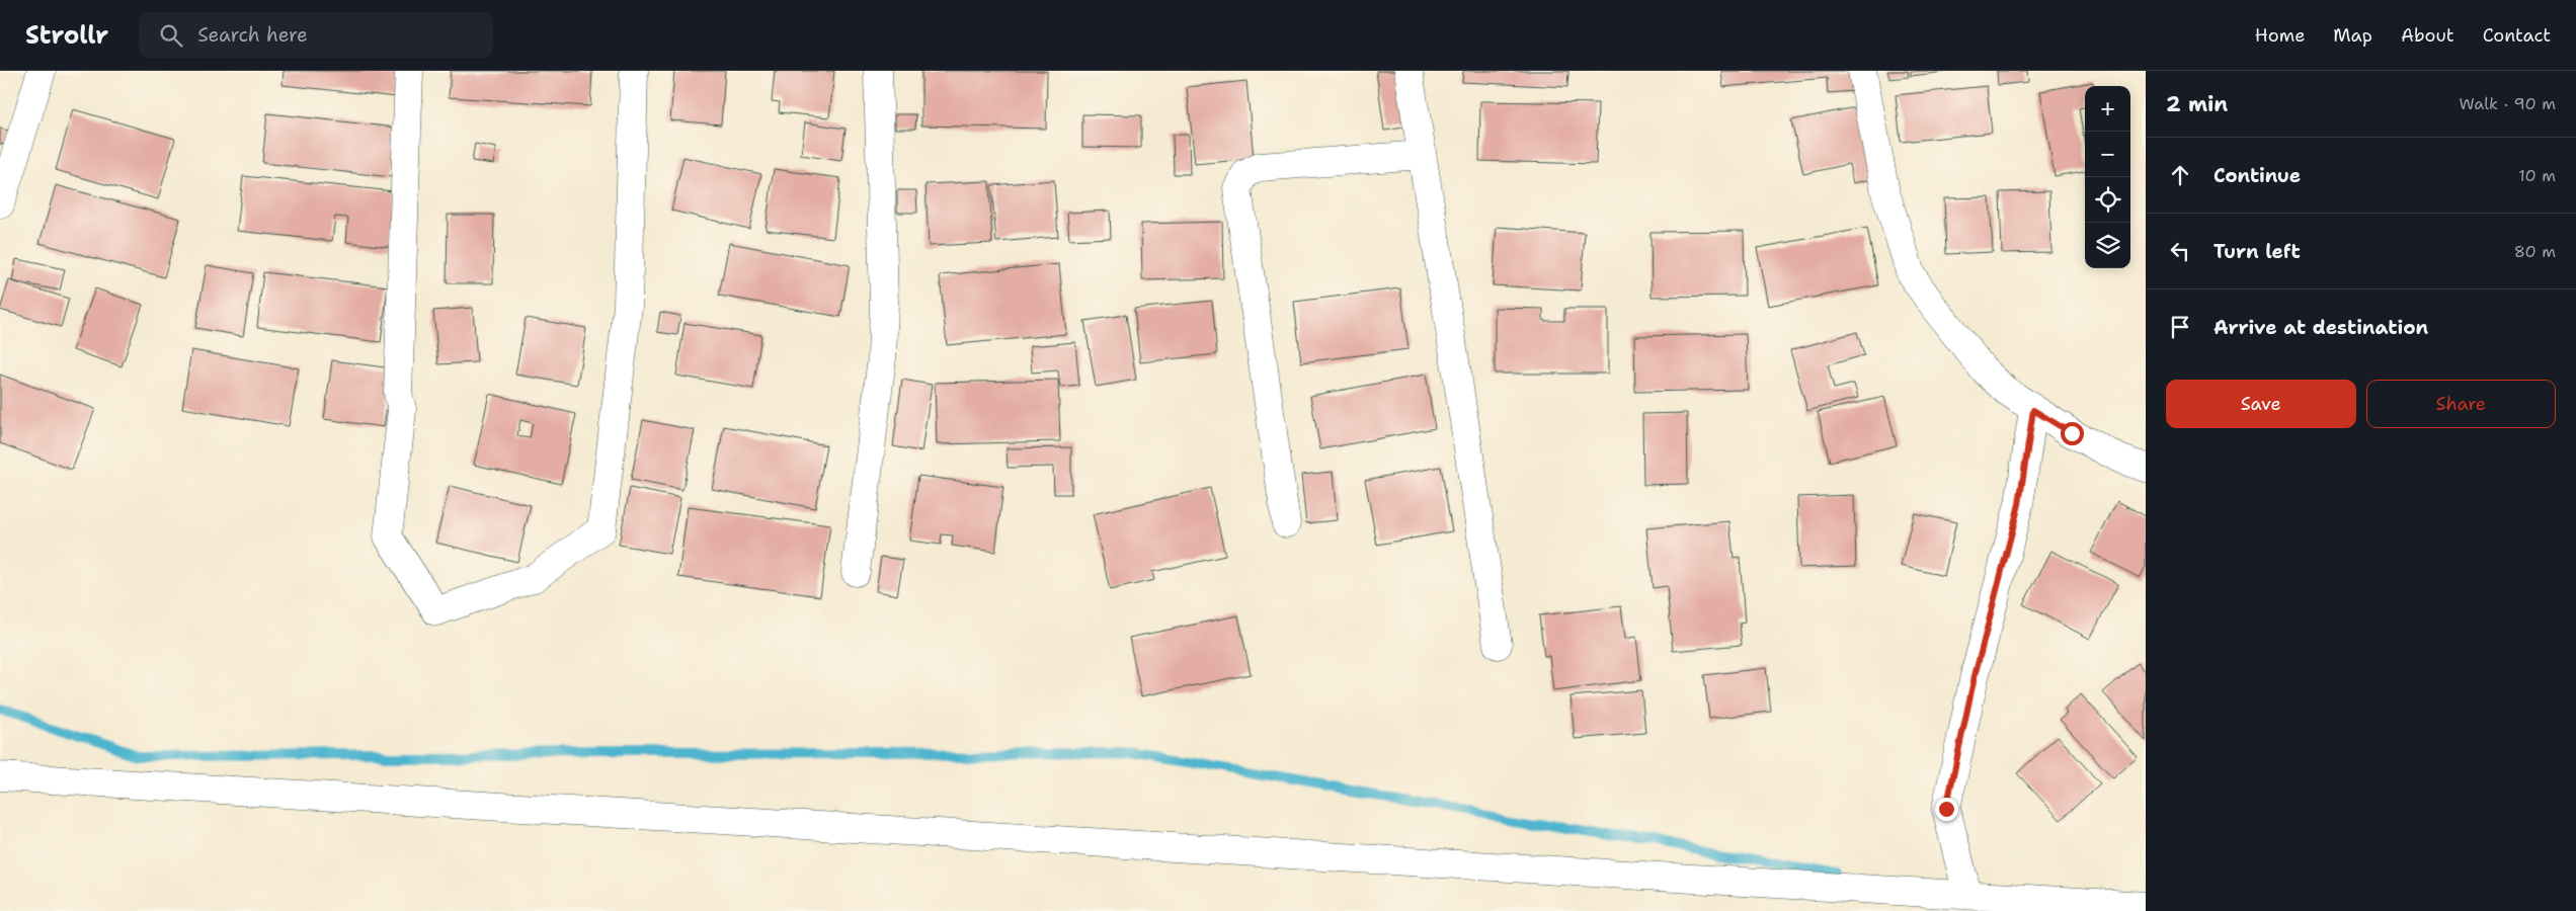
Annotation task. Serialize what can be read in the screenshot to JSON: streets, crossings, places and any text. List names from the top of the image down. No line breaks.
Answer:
{"page":{"header":"Strollr","search":"Search here","nav":["Home","Map","About","Contact"],"heading":["2 min","Walk · 90 m"],"map_buttons":["+","−"],"list":[["Continue","10 m"],["Turn left","80 m"],"Arrive at destination"],"buttons":["Save","Share"]}}
